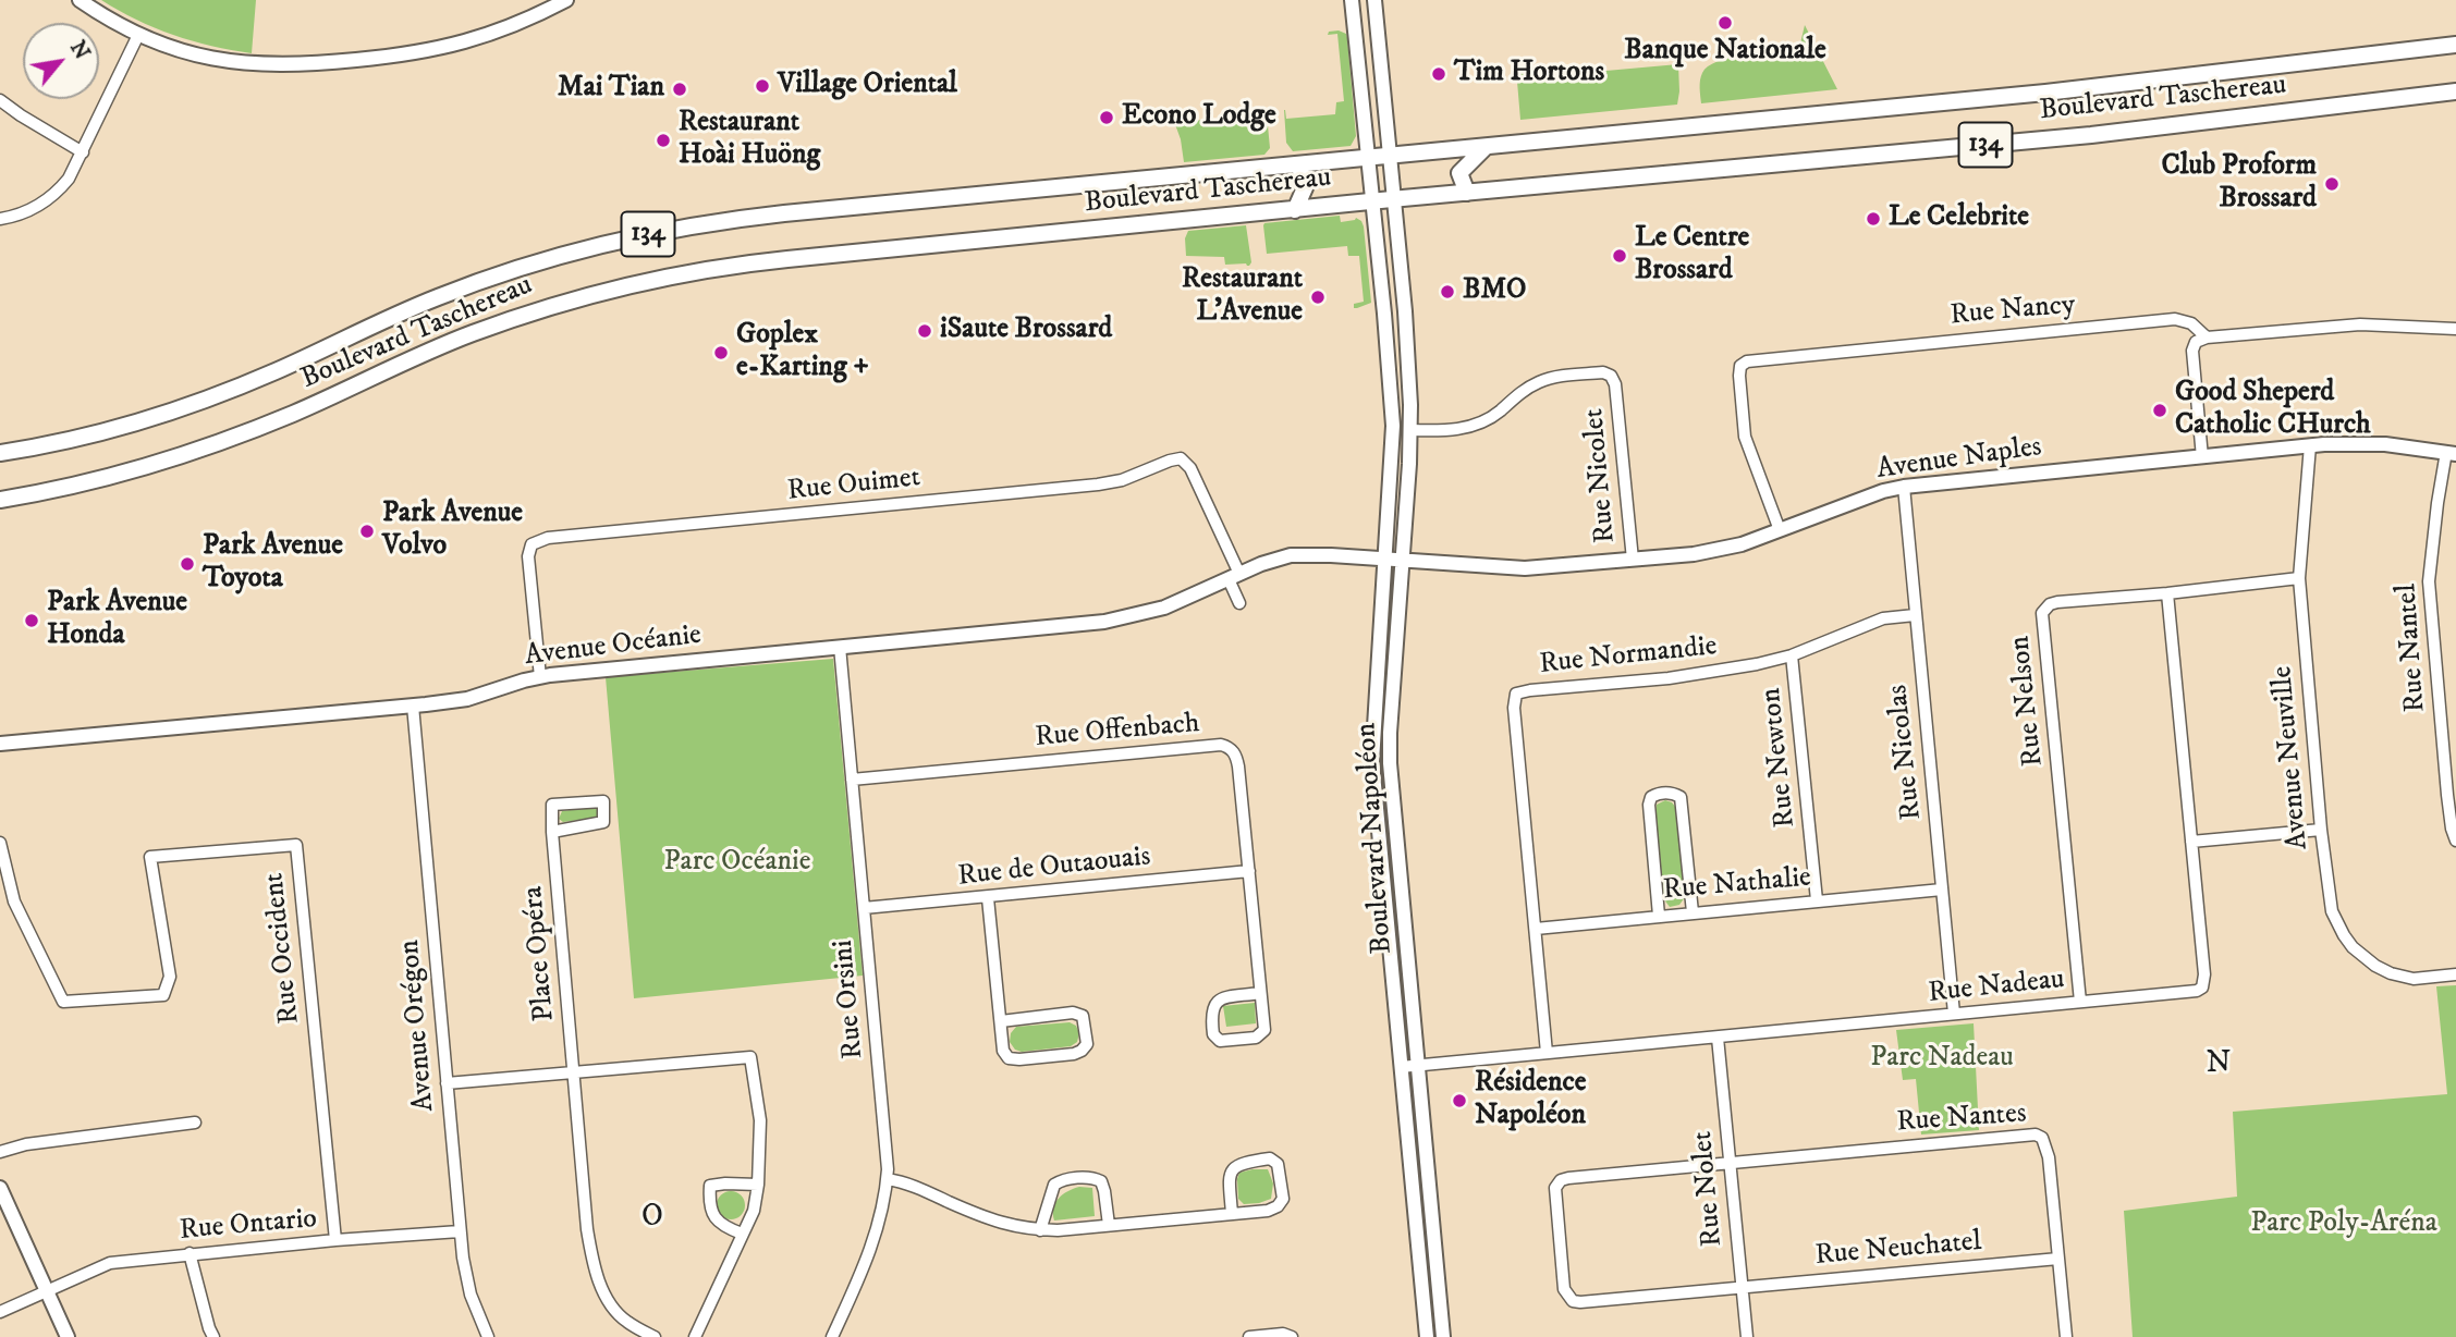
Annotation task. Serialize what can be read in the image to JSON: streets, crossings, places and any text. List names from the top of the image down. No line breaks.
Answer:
{"streets":{"main road":["Boulevard Taschereau","134"],"street":["Rue Nancy","Avenue Naples","Rue Nicolet","Rue Ouimet","Avenue Océanie","Rue Nantel","Rue Normandie","Rue Nelson","Rue Offenbach","Rue Nicolas","Rue Newton","Avenue Neuville","Boulevard Napoléon","Rue de Outaouais","Rue Nathalie","Rue Occident","Place Opéra","Rue Nadeau","Rue Orsini","Avenue Orégon","Rue Nantes","Rue Nolet","Rue Ontario","Rue Neuchatel"]},"crossings":[["Boulevard Taschereau","Boulevard Napoléon"],["Rue Nancy","Avenue Naples"],["Avenue Naples","Rue Nicolet"],["Avenue Naples","Avenue Océanie"],["Avenue Naples","Rue Nantel"],["Avenue Naples","Rue Nicolas"],["Avenue Naples","Avenue Neuville"],["Avenue Naples","Boulevard Napoléon"],["Rue Nicolet","Boulevard Napoléon"],["Rue Ouimet","Avenue Océanie"],["Avenue Océanie","Boulevard Napoléon"],["Avenue Océanie","Rue Orsini"],["Avenue Océanie","Avenue Orégon"],["Rue Normandie","Rue Nicolas"],["Rue Normandie","Rue Newton"],["Rue Normandie","Rue Nathalie"],["Rue Normandie","Rue Nadeau"],["Rue Nelson","Avenue Neuville"],["Rue Nelson","Rue Nadeau"],["Rue Offenbach","Rue de Outaouais"],["Rue Offenbach","Rue Orsini"],["Rue Nicolas","Rue Nathalie"],["Rue Nicolas","Rue Nadeau"],["Rue Newton","Rue Nathalie"],["Boulevard Napoléon","Rue Nadeau"],["Rue de Outaouais","Rue Orsini"],["Rue Occident","Rue Ontario"],["Rue Nadeau","Rue Nolet"],["Avenue Orégon","Rue Ontario"],["Rue Nantes","Rue Nolet"],["Rue Nantes","Rue Neuchatel"],["Rue Nolet","Rue Neuchatel"]],"districts":["N","O"],"parks":["Parc Océanie","Parc Nadeau","Parc Poly-Aréna"],"places":["Banque Nationale","Tim Hortons","Village Oriental","Mai Tian","Econo Lodge","Restaurant Hoài Huöng","Club Proform Brossard","Le Celebrite","Le Centre Brossard","BMO","Restaurant L'Avenue","iSaute Brossard","Goplex e-Karting +","Good Sheperd Catholic CHurch","Park Avenue Volvo","Park Avenue Toyota","Park Avenue Honda","Résidence Napoléon"],"north":"top right"}
